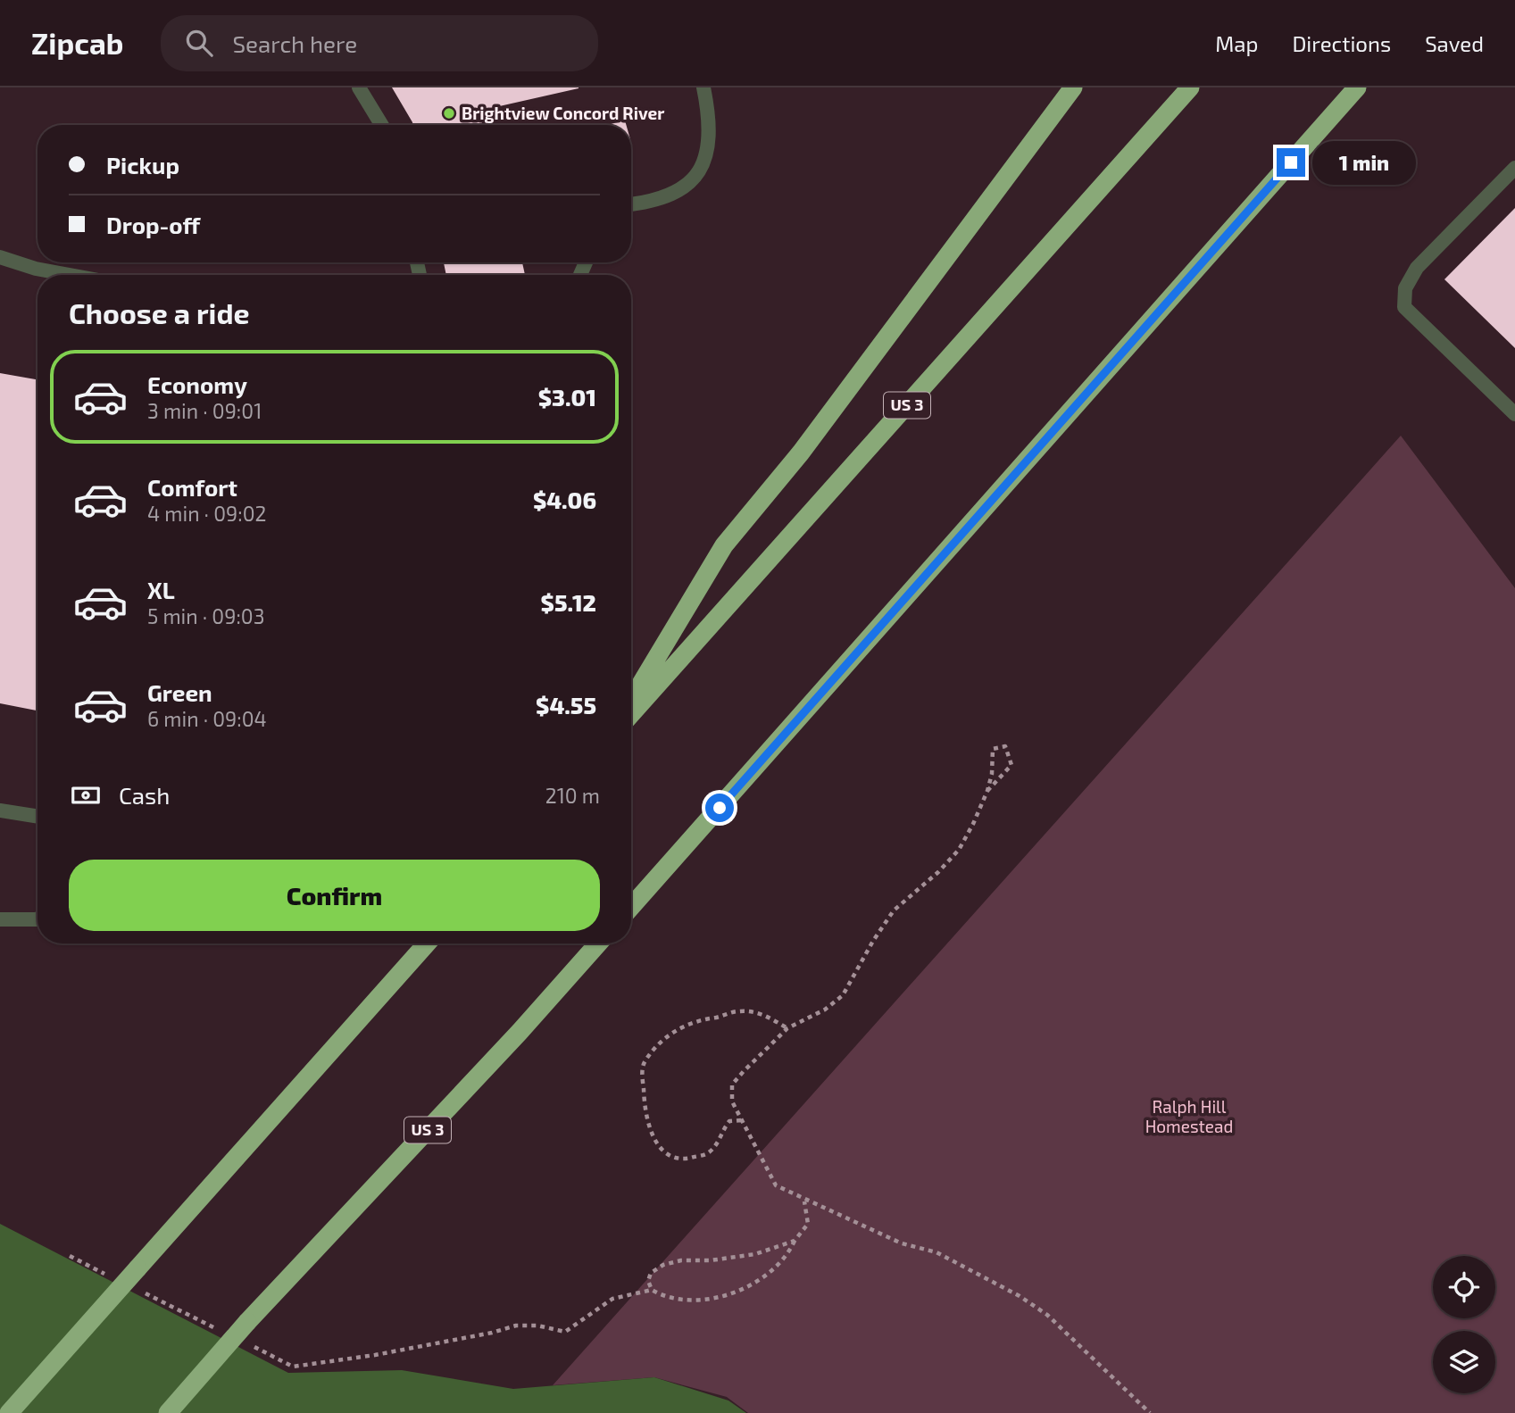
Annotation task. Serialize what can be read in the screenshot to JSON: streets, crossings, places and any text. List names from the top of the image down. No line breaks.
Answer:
{"streets":{"highway":["US 3"]},"parks":["Ralph Hill Homestead"],"places":["Brightview Concord River"],"page":{"header":"Zipcab","search":"Search here","nav":["Map","Directions","Saved"],"banner":["Pickup","Drop-off"],"bubble":"1 min","heading":"Choose a ride","list":[{"name":"Economy","note":"3 min · 09:01","value":"$3.01"},{"name":"Comfort","note":"4 min · 09:02","value":"$4.06"},{"name":"XL","note":"5 min · 09:03","value":"$5.12"},{"name":"Green","note":"6 min · 09:04","value":"$4.55"}],"pay":["Cash","210 m"],"buttons":"Confirm"}}
